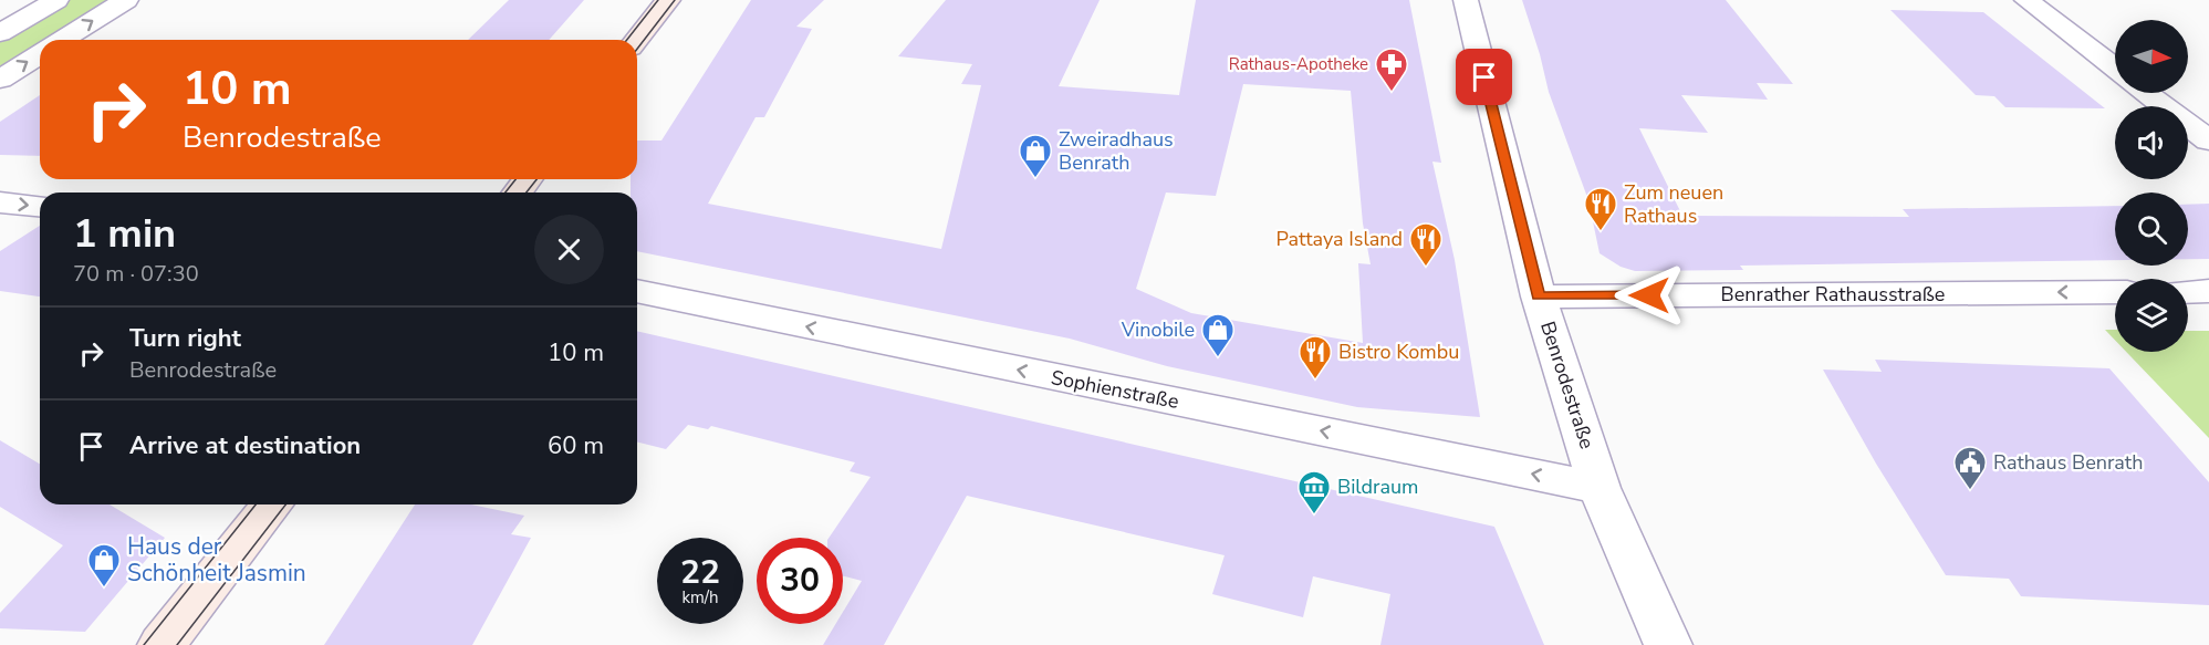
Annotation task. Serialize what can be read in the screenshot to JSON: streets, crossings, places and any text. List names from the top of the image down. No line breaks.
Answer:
{"streets":{"street":["Benrather Rathausstraße","Benrodestraße","Sophienstraße"]},"crossings":[["Benrather Rathausstraße","Benrodestraße"],["Benrodestraße","Sophienstraße"]],"one_way":["Benrather Rathausstraße","Sophienstraße"],"places":{"pharmacy":["Rathaus-Apotheke"],"shop":["Zweiradhaus Benrath","Vinobile","Haus der Schönheit Jasmin"],"restaurant":["Zum neuen Rathaus","Pattaya Island","Bistro Kombu"],"public building":["Rathaus Benrath"],"museum":["Bildraum"]},"north":"right","page":{"turn":["10 m","Benrodestraße"],"heading":["1 min","70 m · 07:30"],"list":[{"name":"Turn right","note":"Benrodestraße","value":"10 m"},{"name":"Arrive at destination","value":"60 m"}],"speed":"22 km/h","limit":"30"}}
